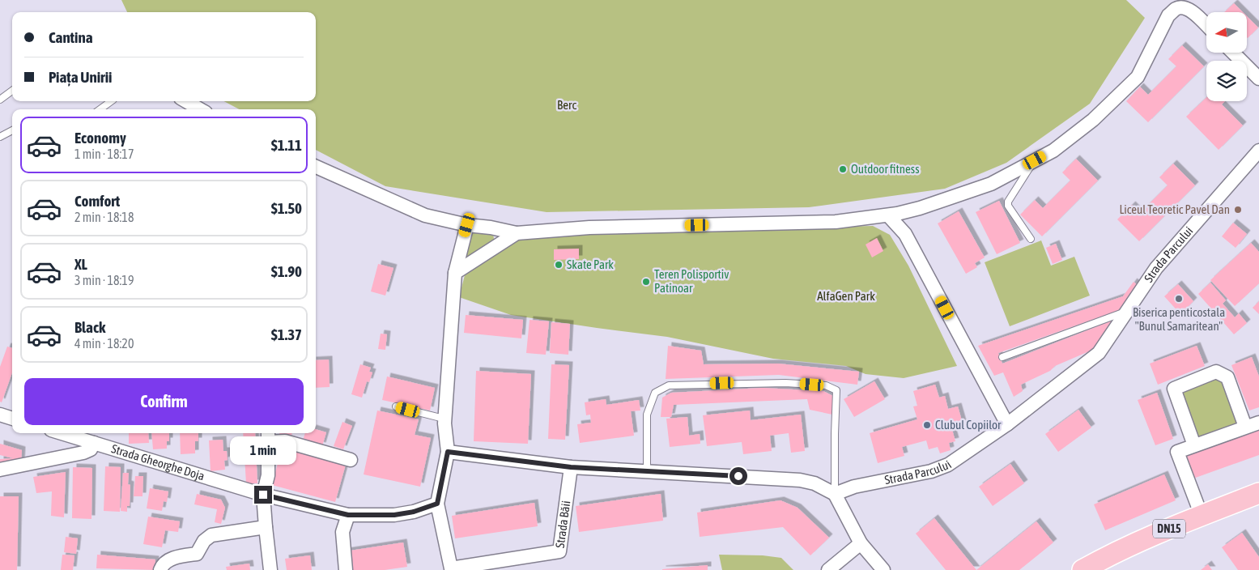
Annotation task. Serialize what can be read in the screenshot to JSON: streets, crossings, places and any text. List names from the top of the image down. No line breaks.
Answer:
{"streets":{"main road":["DN15"],"street":["Strada Parcului","Strada Gheorghe Doja","Strada Băii"]},"crossings":[["Strada Gheorghe Doja","Strada Băii"]],"parks":["Berc","AlfaGen Park"],"places":["Outdoor fitness","Liceul Teoretic Pavel Dan","Skate Park","Teren Polisportiv Patinoar","Biserica penticostala \"Bunul Samaritean\"","Clubul Copiilor"],"north":"left","page":{"banner":["Cantina","Piața Unirii"],"list":[{"name":"Economy","note":"1 min · 18:17","value":"$1.11"},{"name":"Comfort","note":"2 min · 18:18","value":"$1.50"},{"name":"XL","note":"3 min · 18:19","value":"$1.90"},{"name":"Black","note":"4 min · 18:20","value":"$1.37"}],"buttons":"Confirm","bubble":"1 min"}}
